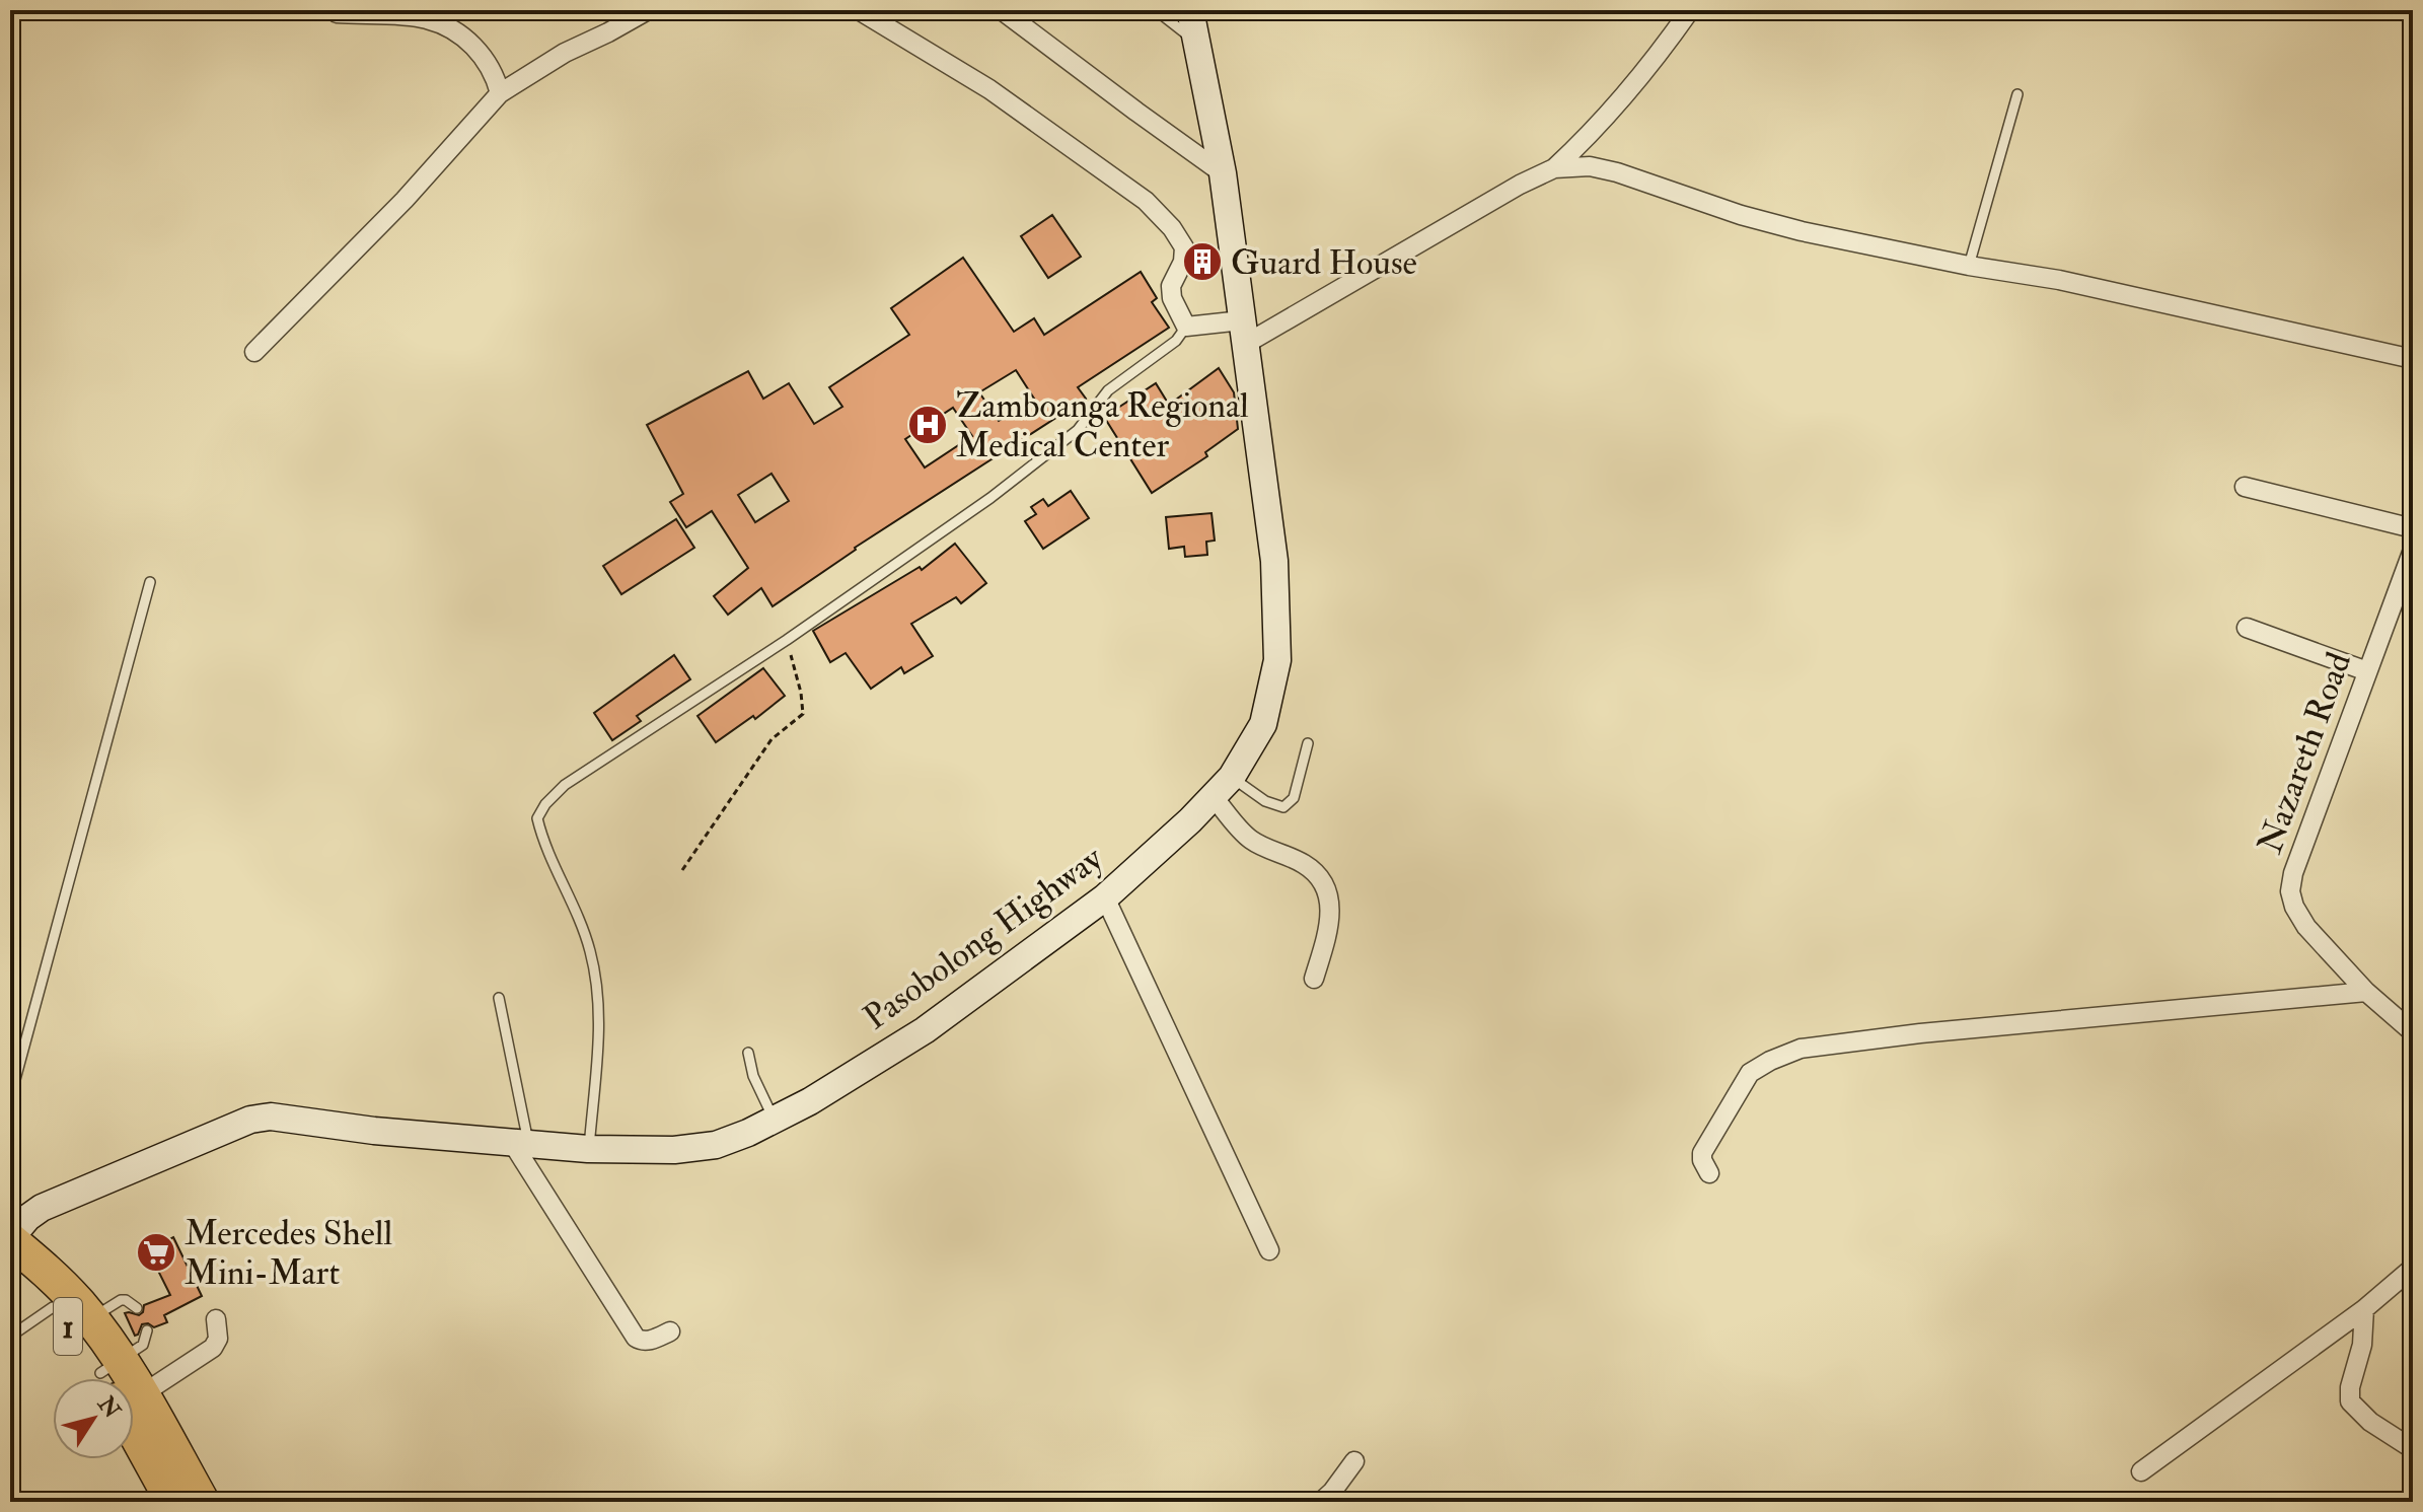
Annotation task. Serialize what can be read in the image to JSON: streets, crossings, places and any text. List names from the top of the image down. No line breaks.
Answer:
{"streets":{"highway":["1"],"street":["Nazareth Road","Pasobolong Highway"]},"crossings":[["Pasobolong Highway","1"]],"places":{"building":["Guard House"],"hospital":["Zamboanga Regional Medical Center"],"supermarket":["Mercedes Shell Mini-Mart"]},"north":"top right"}
